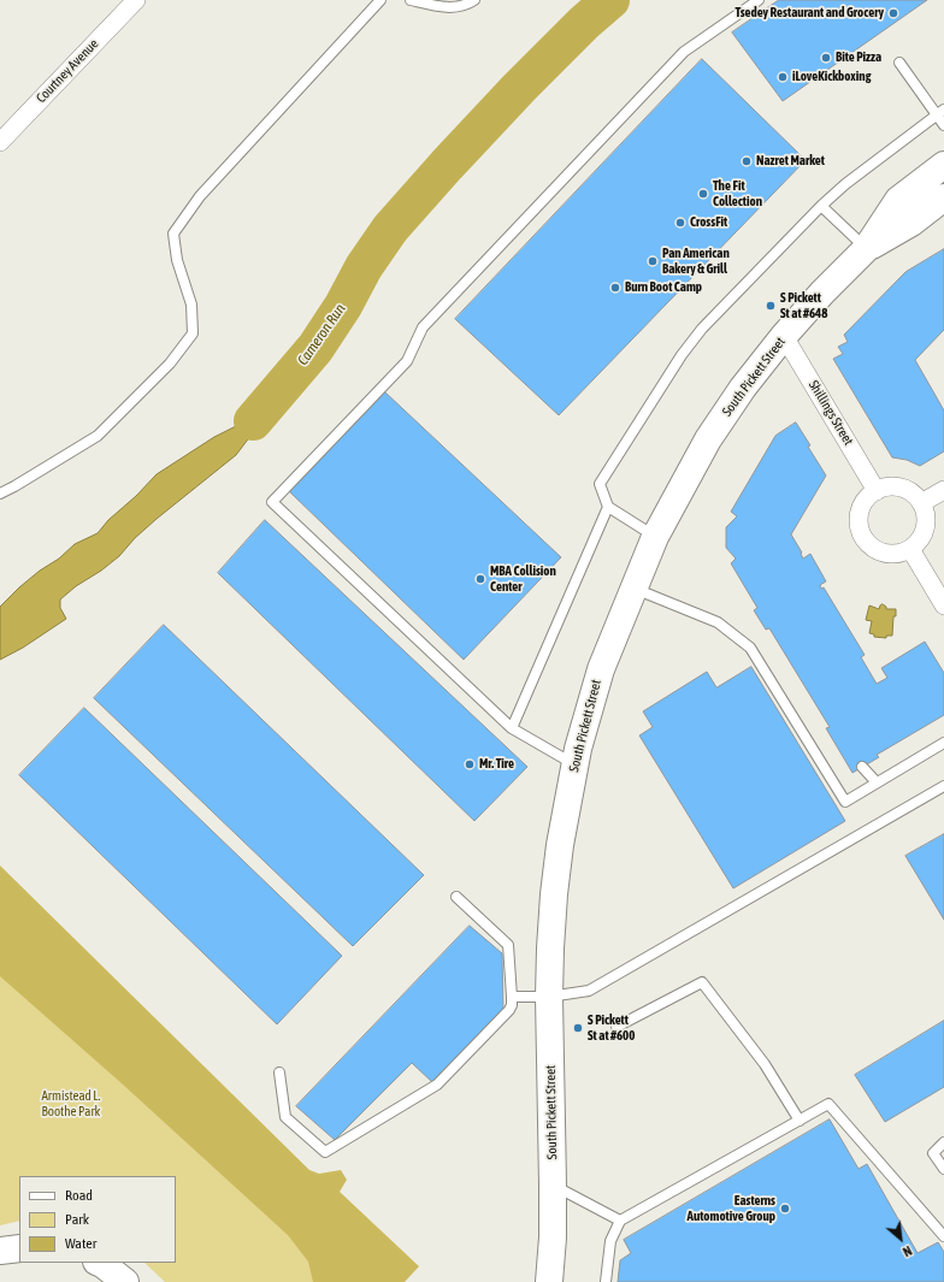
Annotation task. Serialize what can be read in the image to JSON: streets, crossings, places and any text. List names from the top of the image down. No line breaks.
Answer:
{"streets":{"main road":["South Pickett Street"],"street":["Courtney Avenue","Shillings Street"]},"crossings":[["South Pickett Street","Shillings Street"]],"water":["Cameron Run"],"parks":["Armistead L. Boothe Park"],"places":["Tsedey Restaurant and Grocery","Bite Pizza","iLoveKickboxing","Nazret Market","The Fit Collection","CrossFit","Pan American Bakery & Grill","Burn Boot Camp","S Pickett St at #648","MBA Collision Center","Mr. Tire","S Pickett St at #600","Easterns Automotive Group"],"legend":["Road","Park","Water"],"north":"bottom right"}
